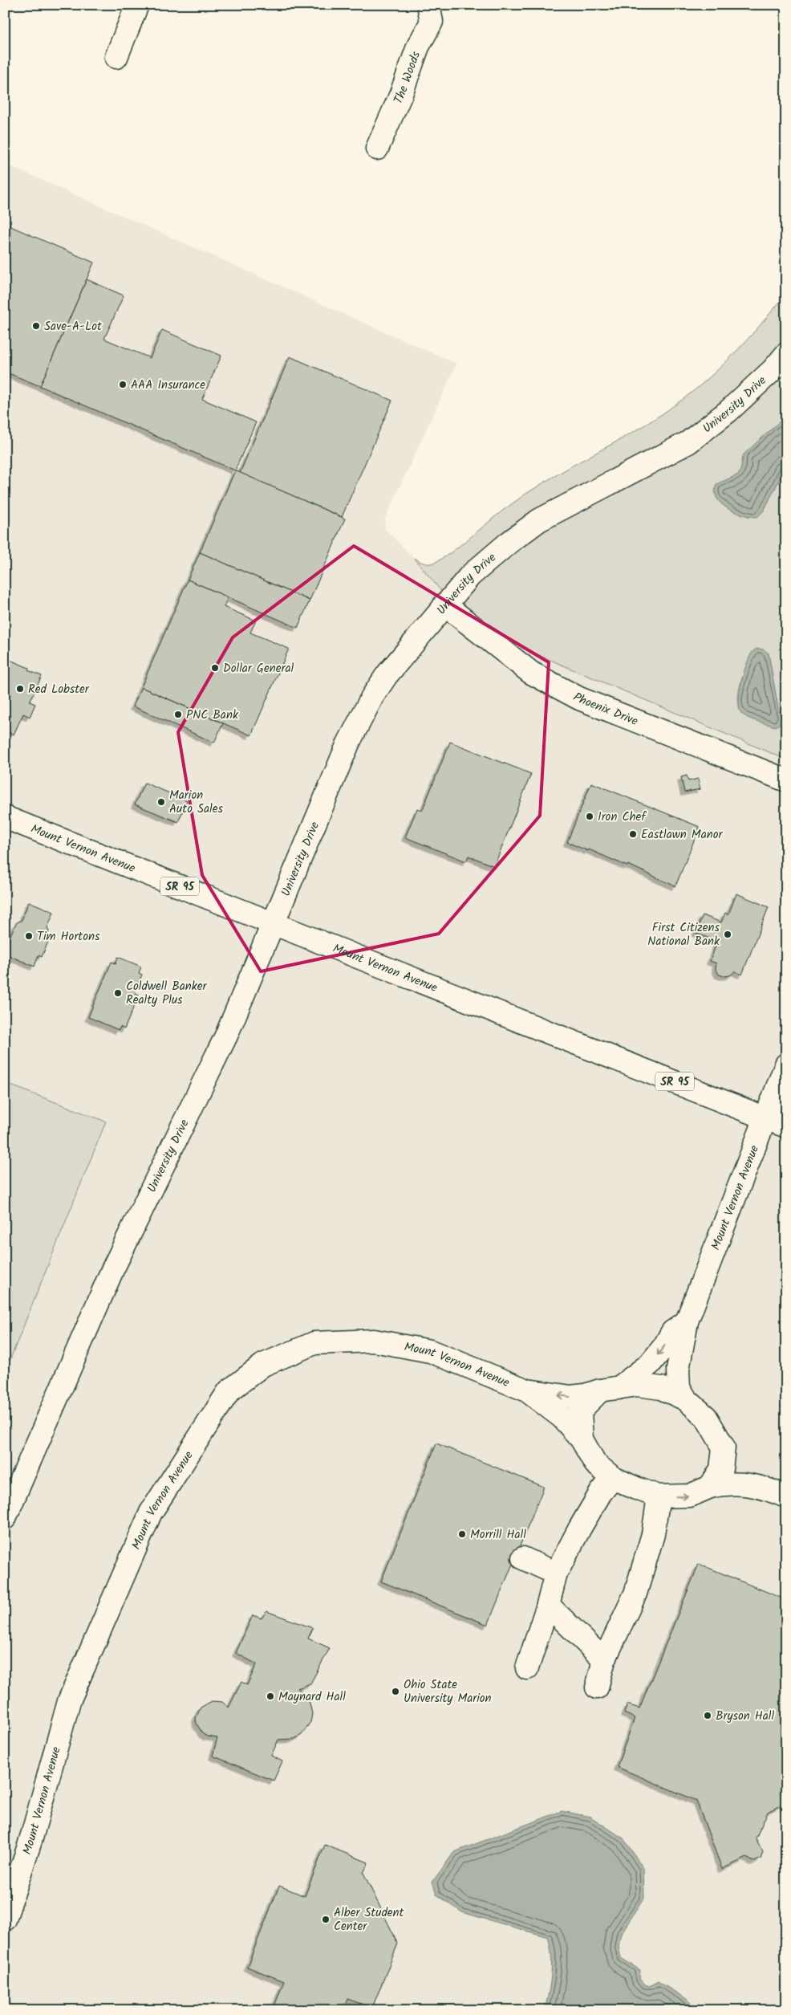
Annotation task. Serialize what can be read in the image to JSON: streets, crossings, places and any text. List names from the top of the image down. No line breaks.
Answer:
{"streets":{"street":["The Woods","University Drive","Phoenix Drive","Mount Vernon Avenue","SR 95"]},"crossings":[["University Drive","Phoenix Drive"],["University Drive","Mount Vernon Avenue"]],"places":["Save-A-Lot","AAA Insurance","Dollar General","Red Lobster","PNC Bank","Marion Auto Sales","Iron Chef","Eastlawn Manor","First Citizens National Bank","Tim Hortons","Coldwell Banker Realty Plus","Morrill Hall","Ohio State University Marion","Maynard Hall","Bryson Hall","Alber Student Center"]}
